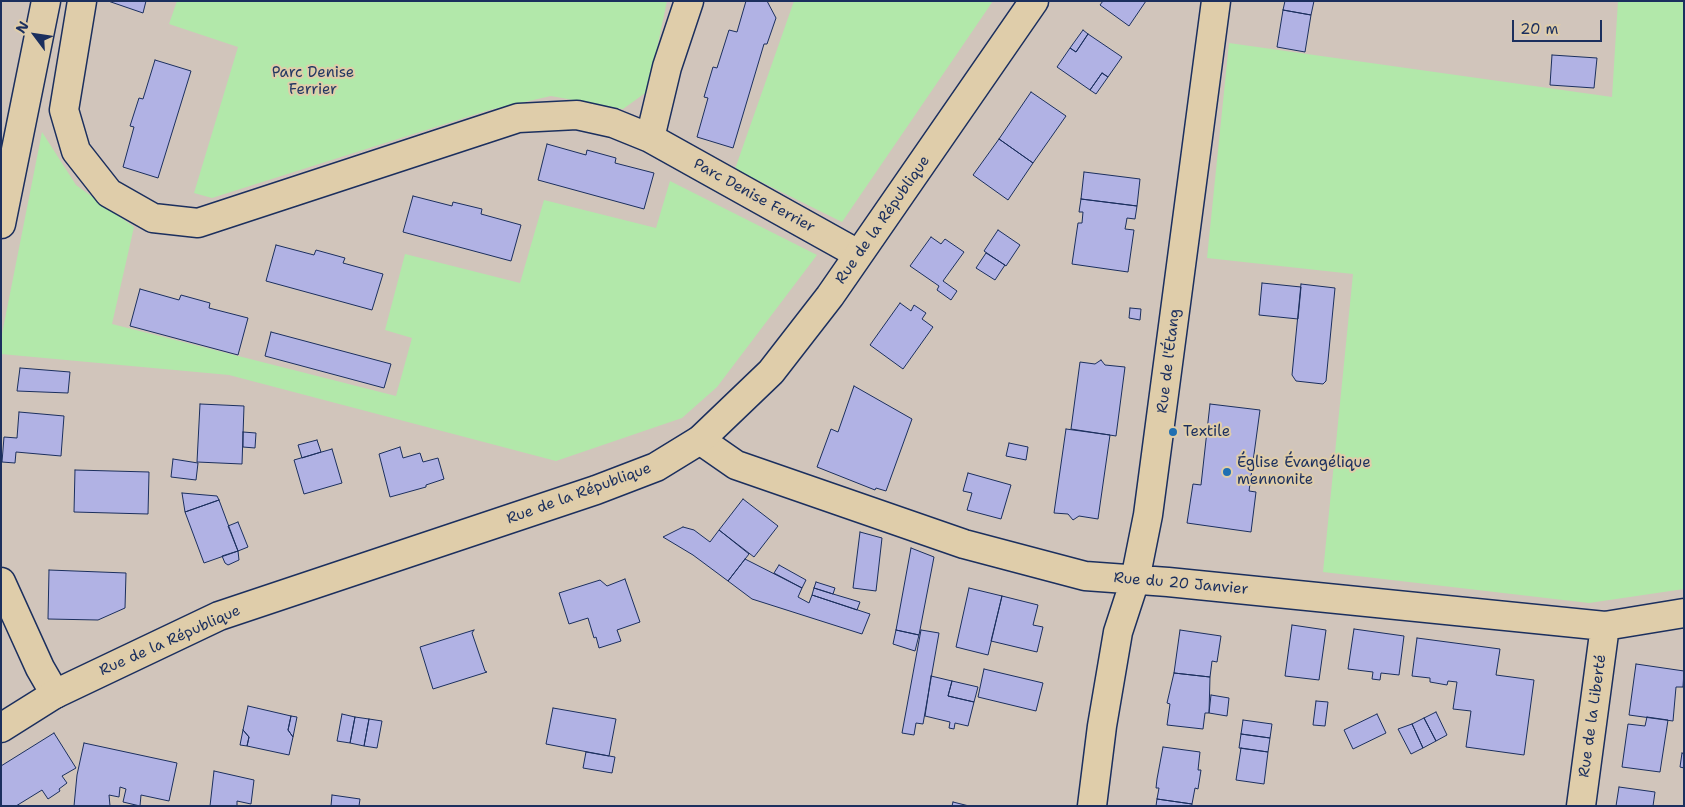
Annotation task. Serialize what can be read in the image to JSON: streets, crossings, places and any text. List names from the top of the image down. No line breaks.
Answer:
{"streets":{"street":["Parc Denise Ferrier","Rue de la République","Rue de l'Étang","Rue du 20 Janvier","Rue de la Liberté"]},"crossings":[["Parc Denise Ferrier","Rue de la République"],["Rue de la République","Rue du 20 Janvier"],["Rue de l'Étang","Rue du 20 Janvier"],["Rue du 20 Janvier","Rue de la Liberté"]],"parks":["Parc Denise Ferrier"],"places":["Textile","Église Évangélique mennonite"],"scale_bar":"20 m","north":"top left"}
